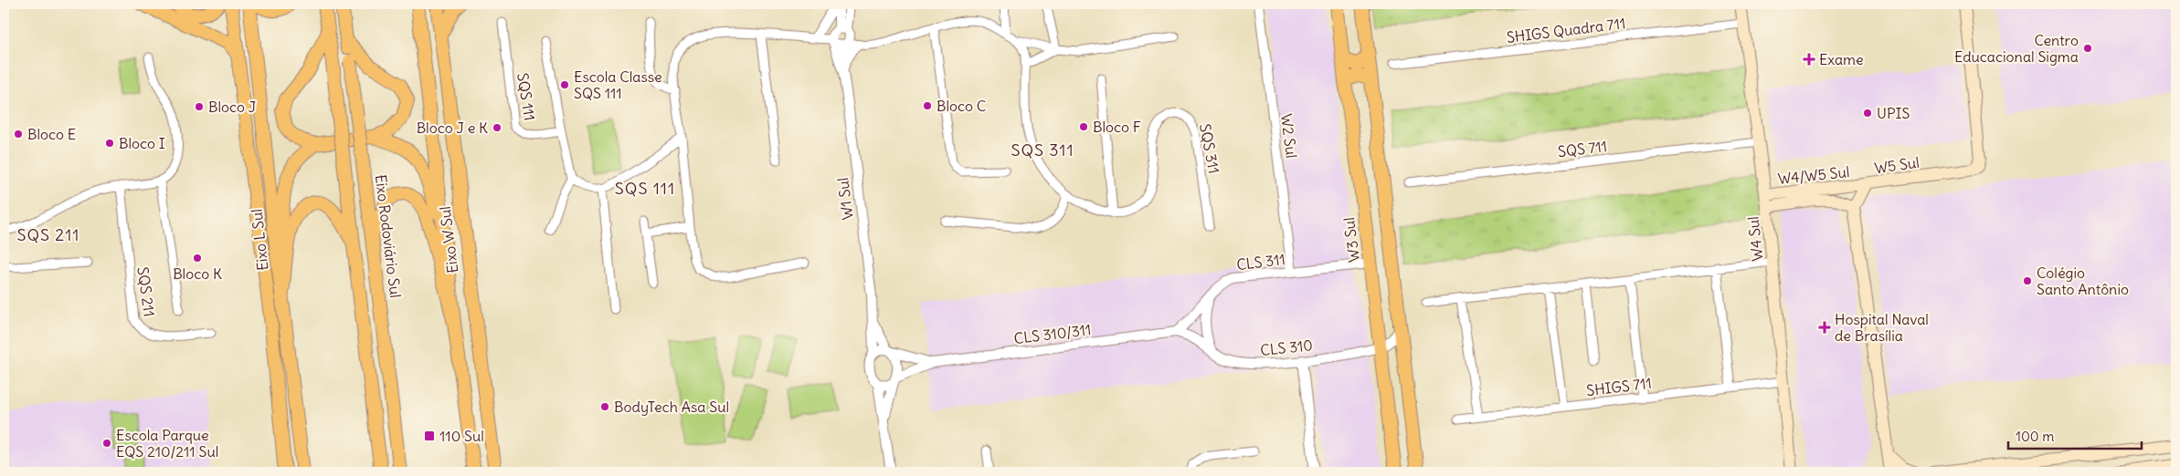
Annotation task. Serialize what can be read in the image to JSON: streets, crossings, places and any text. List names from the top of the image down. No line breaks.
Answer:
{"streets":{"main road":["W5 Sul","W4/W5 Sul","Eixo Rodoviário Sul","W4 Sul","Eixo L Sul","Eixo W Sul","W3 Sul"],"street":["SHIGS Quadra 711","SQS 111","W2 Sul","SQS 311","SQS 711","W1 Sul","CLS 311","SQS 211","CLS 310/311","CLS 310","SHIGS 711"]},"crossings":[["SHIGS Quadra 711","W4 Sul"],["W2 Sul","CLS 311"],["SQS 711","W4 Sul"],["W5 Sul","W4/W5 Sul"],["W4/W5 Sul","W4 Sul"],["W1 Sul","CLS 310/311"],["W4 Sul","SHIGS 711"],["W3 Sul","CLS 311"],["W3 Sul","CLS 310"],["CLS 311","CLS 310/311"],["CLS 311","CLS 310"],["CLS 310/311","CLS 310"]],"districts":["SQS 311","SQS 111","SQS 211"],"places":{"other":["Centro Educacional Sigma","Escola Classe SQS 111","Bloco C","Bloco J","UPIS","Bloco F","Bloco J e K","Bloco E","Bloco I","Bloco K","Colégio Santo Antônio","BodyTech Asa Sul","Escola Parque EQS 210/211 Sul"],"health":["Exame","Hospital Naval de Brasília"],"transit":["110 Sul"]},"scale_bar":"100 m"}
